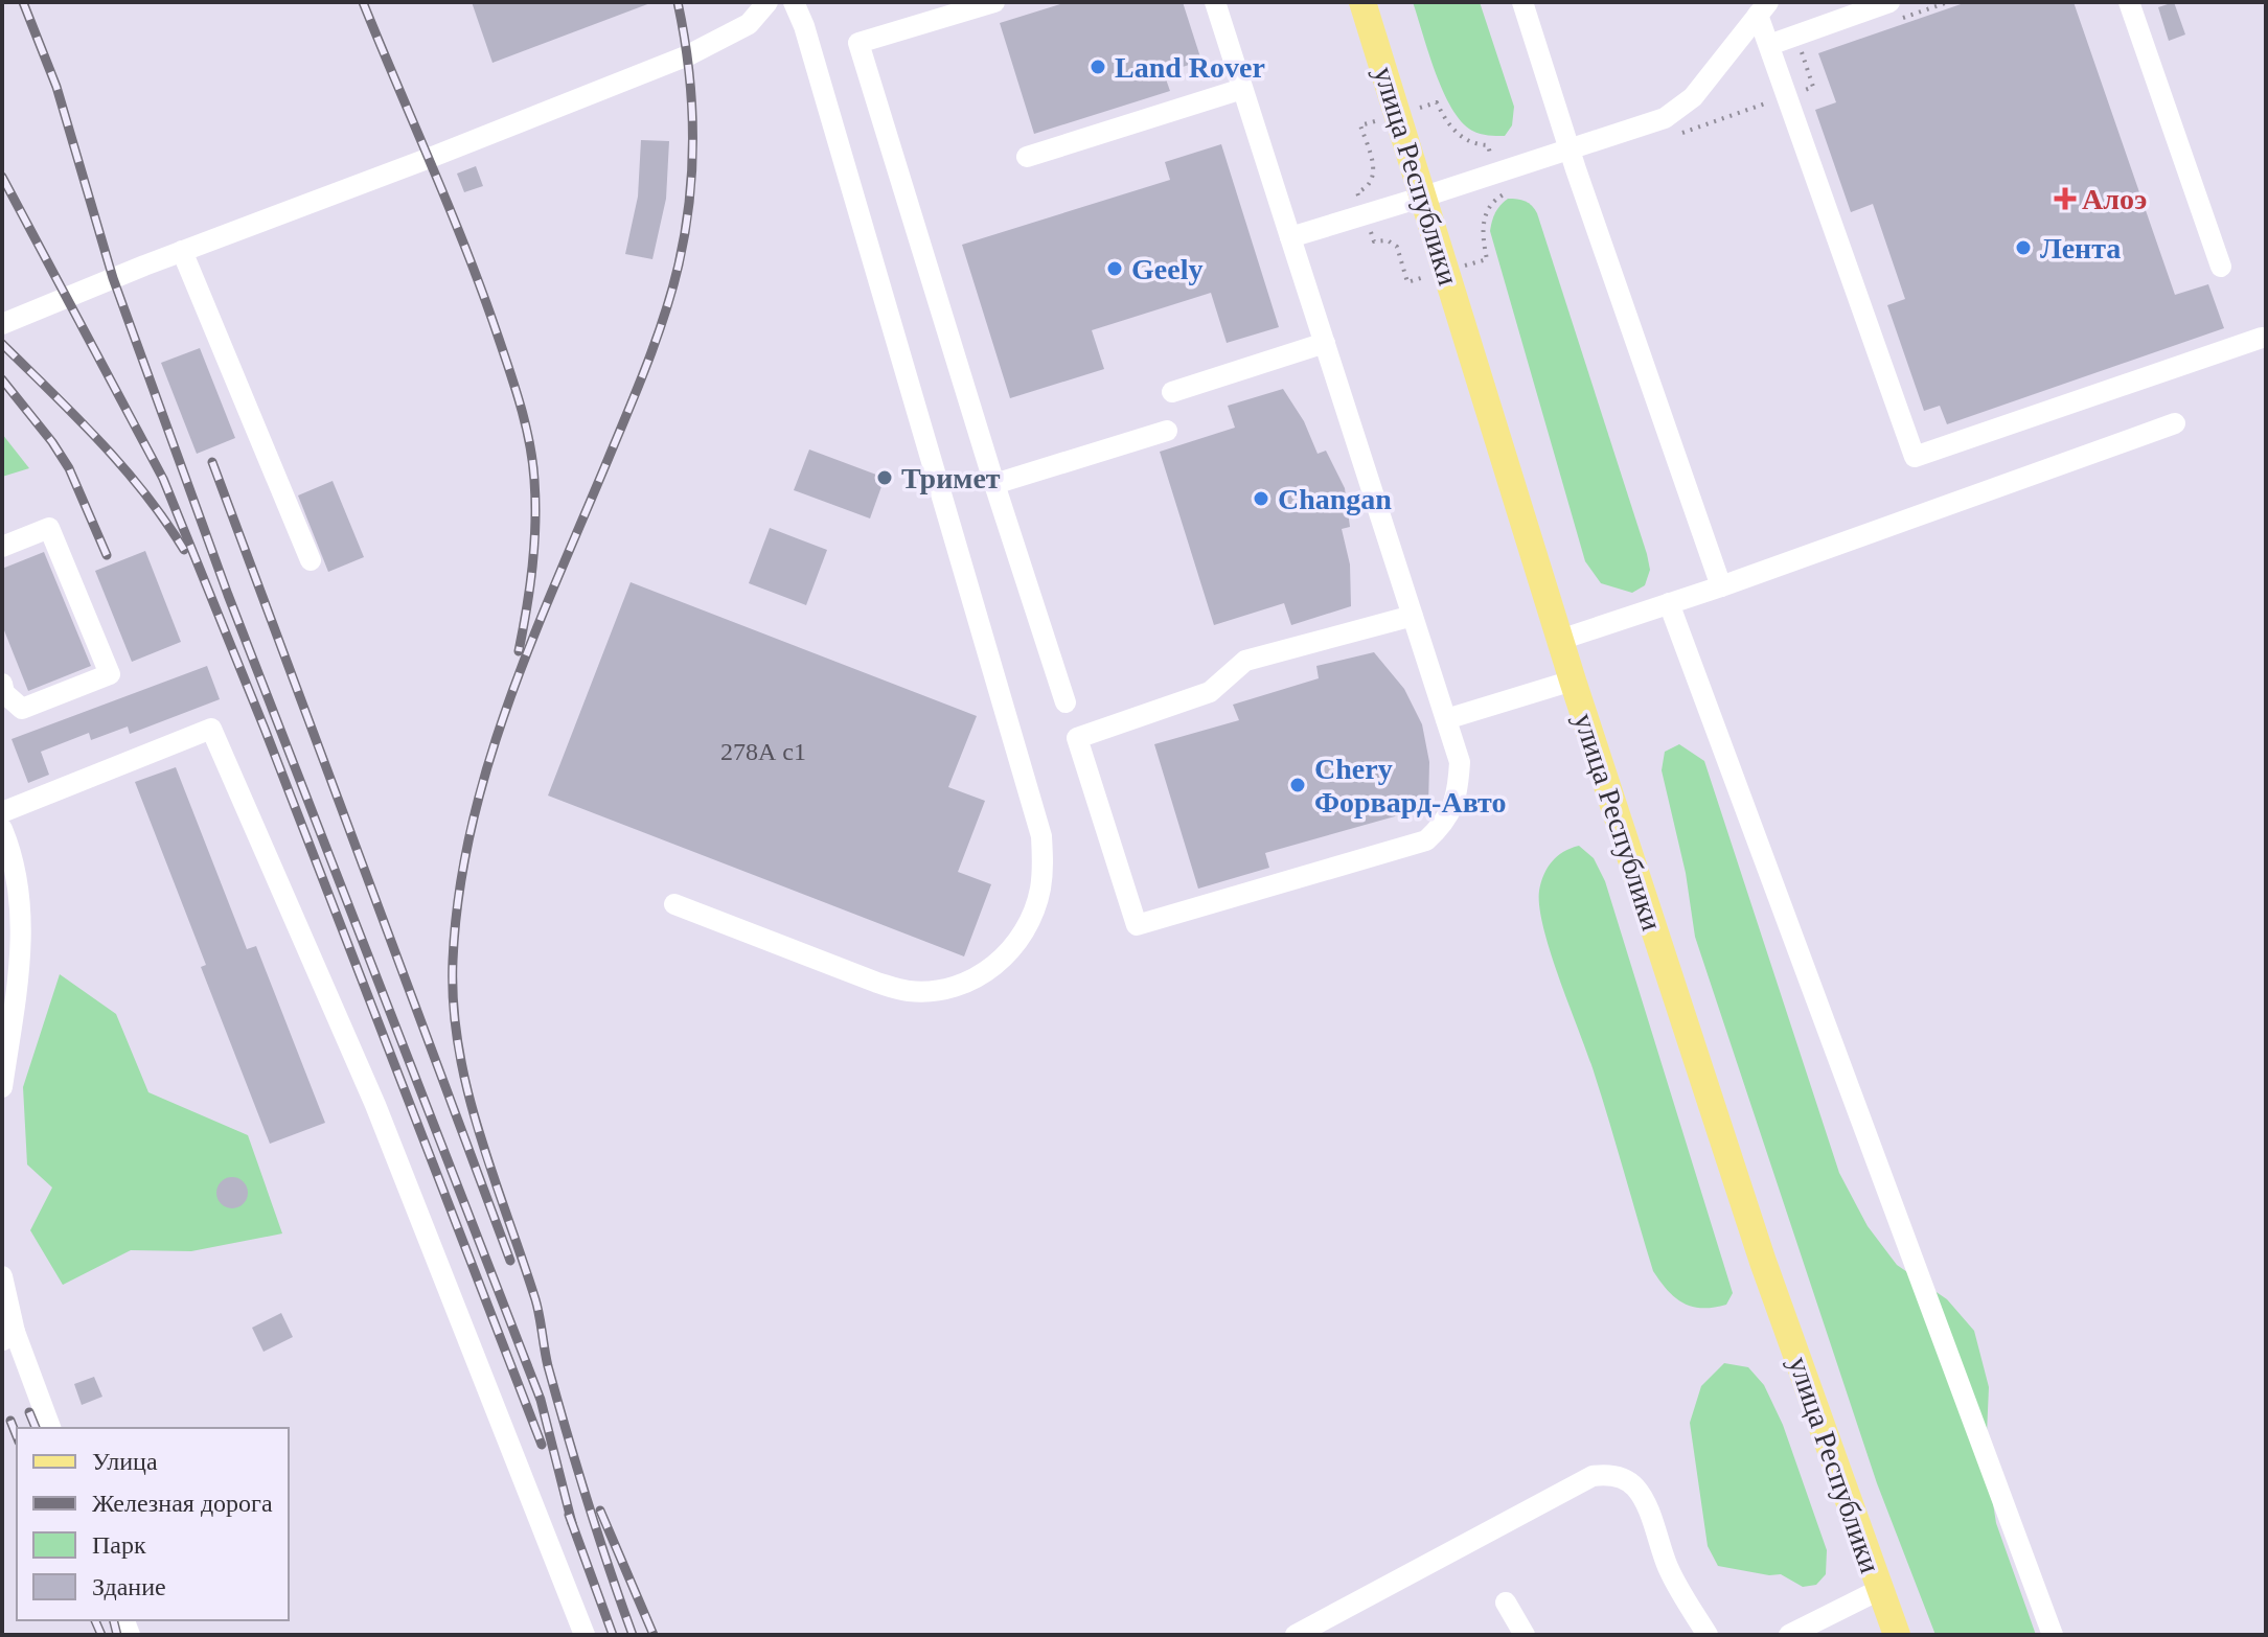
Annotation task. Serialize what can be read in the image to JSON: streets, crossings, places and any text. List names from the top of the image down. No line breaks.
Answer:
{"streets":{"main road":["улица Республики"]},"places":{"other":["Land Rover","Лента","Geely","Тримет","Changan","Chery Форвард-Авто"],"health":["Алоэ"]},"house_numbers":["278А с1"],"legend":["Улица","Железная дорога","Парк","Здание"]}
